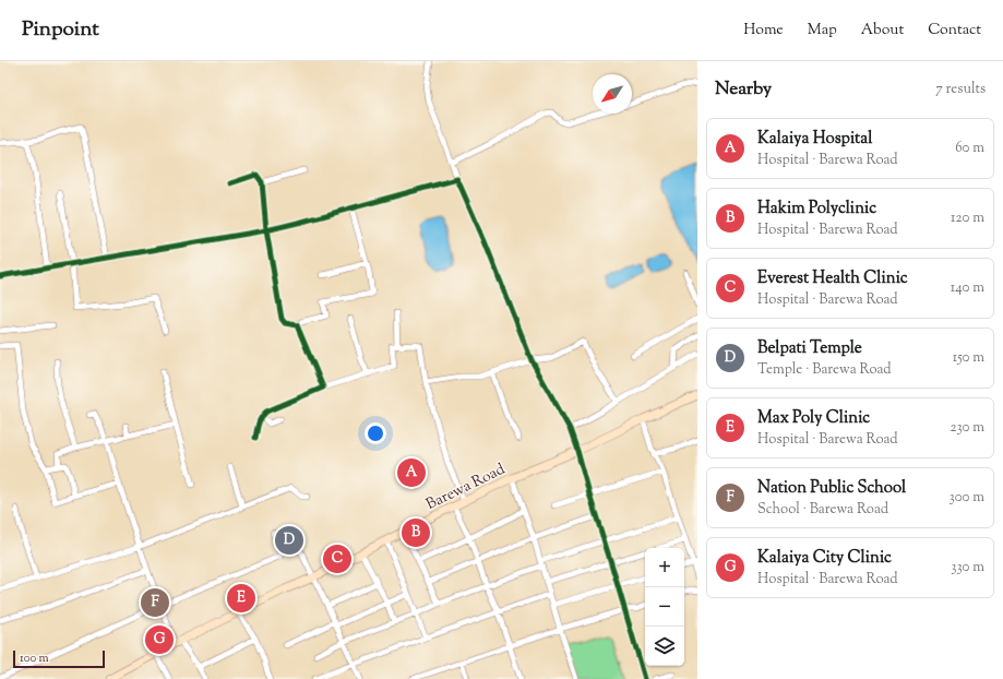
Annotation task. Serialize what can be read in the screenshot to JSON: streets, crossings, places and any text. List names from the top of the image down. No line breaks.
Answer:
{"streets":{"main road":["Barewa Road"]},"scale_bar":"100 m","north":"bottom left","page":{"header":"Pinpoint","nav":["Home","Map","About","Contact"],"heading":["Nearby","7 results"],"list":[{"mark":"A","name":"Kalaiya Hospital","note":"Hospital · Barewa Road","value":"60 m"},{"mark":"B","name":"Hakim Polyclinic","note":"Hospital · Barewa Road","value":"120 m"},{"mark":"C","name":"Everest Health Clinic","note":"Hospital · Barewa Road","value":"140 m"},{"mark":"D","name":"Belpati Temple","note":"Temple · Barewa Road","value":"150 m"},{"mark":"E","name":"Max Poly Clinic","note":"Hospital · Barewa Road","value":"230 m"},{"mark":"F","name":"Nation Public School","note":"School · Barewa Road","value":"300 m"},{"mark":"G","name":"Kalaiya City Clinic","note":"Hospital · Barewa Road","value":"330 m"}],"pins":["A","B","D","C","E","F","G"],"map_buttons":["+","−"],"scale":"100 m"}}
